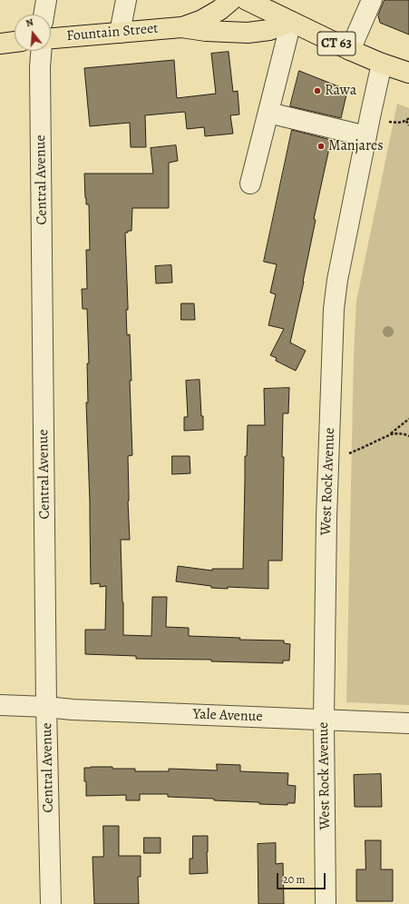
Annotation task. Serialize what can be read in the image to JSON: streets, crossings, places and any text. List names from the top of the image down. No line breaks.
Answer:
{"streets":{"main road":["Fountain Street","CT 63"],"street":["Central Avenue","West Rock Avenue","Yale Avenue"]},"crossings":[["Fountain Street","CT 63"],["CT 63","West Rock Avenue"],["Central Avenue","Yale Avenue"],["West Rock Avenue","Yale Avenue"]],"places":["Rawa","Manjares"],"scale_bar":"20 m","north":"top"}
